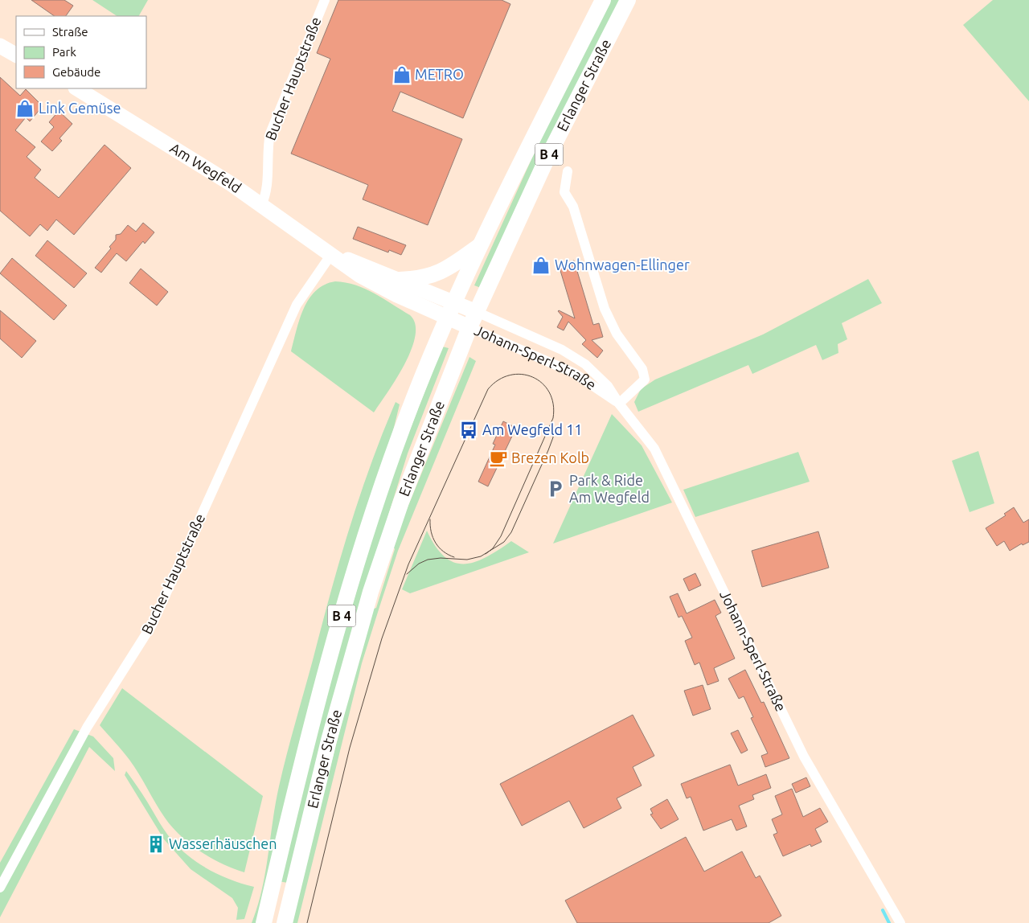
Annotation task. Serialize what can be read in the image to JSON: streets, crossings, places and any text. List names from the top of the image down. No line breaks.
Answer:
{"streets":{"main road":["Erlanger Straße","B 4"],"street":["Bucher Hauptstraße","Am Wegfeld","Johann-Sperl-Straße"]},"crossings":[["Bucher Hauptstraße","Am Wegfeld"],["Erlanger Straße","B 4"],["Erlanger Straße","Am Wegfeld"],["Erlanger Straße","Johann-Sperl-Straße"],["B 4","Am Wegfeld"],["Am Wegfeld","Johann-Sperl-Straße"]],"places":{"shop":["METRO","Link Gemüse","Wohnwagen-Ellinger"],"bus stop":["Am Wegfeld 11"],"cafe":["Brezen Kolb"],"parking":["Park & Ride Am Wegfeld"],"building":["Wasserhäuschen"]},"legend":["Straße","Park","Gebäude"]}
